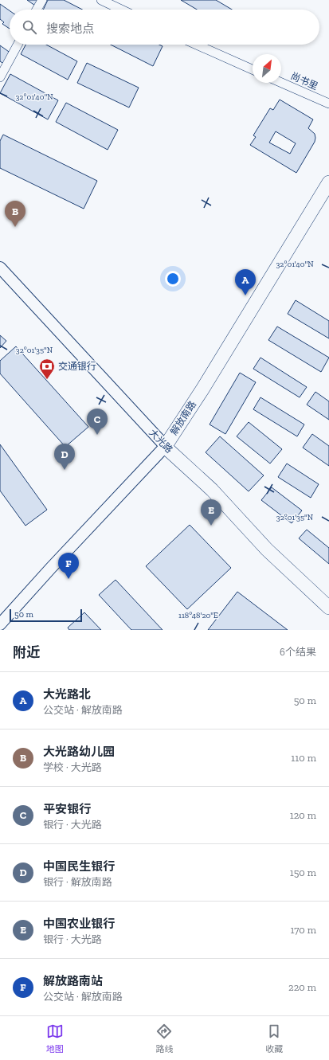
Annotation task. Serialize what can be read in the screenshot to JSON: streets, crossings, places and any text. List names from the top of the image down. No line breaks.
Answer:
{"streets":{"street":["尚书里","解放南路","大光路"]},"crossings":[["解放南路","大光路"]],"places":{"bank":["交通银行"]},"scale_bar":"50 m","north":"top right","page":{"search":"搜索地点","pins":["B","A","C","D","E","F"],"scale":"50 m","heading":["附近","6个结果"],"list":[{"mark":"A","name":"大光路北","note":"公交站 · 解放南路","value":"50 m"},{"mark":"B","name":"大光路幼儿园","note":"学校 · 大光路","value":"110 m"},{"mark":"C","name":"平安银行","note":"银行 · 大光路","value":"120 m"},{"mark":"D","name":"中国民生银行","note":"银行 · 解放南路","value":"150 m"},{"mark":"E","name":"中国农业银行","note":"银行 · 大光路","value":"170 m"},{"mark":"F","name":"解放路南站","note":"公交站 · 解放南路","value":"220 m"}],"nav":["地图","路线","收藏"]},"coordinates":["32°01'40\"N","32°01'35\"N","118°48'20\"E"]}
